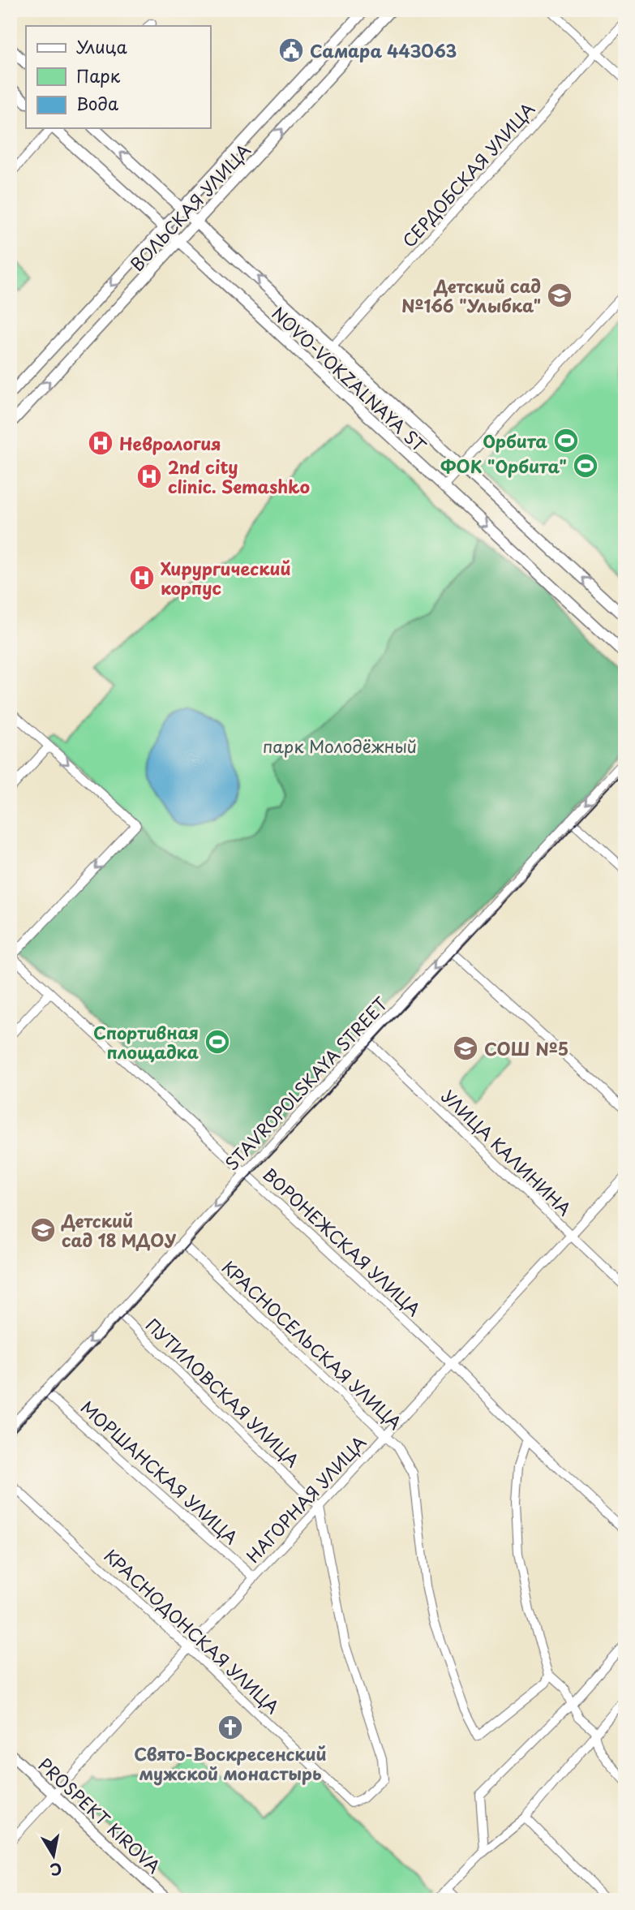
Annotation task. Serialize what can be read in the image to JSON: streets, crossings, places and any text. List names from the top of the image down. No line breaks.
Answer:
{"streets":{"main road":["ВОЛЬСКАЯ УЛИЦА","NOVO-VOKZALNAYA ST","PROSPEKT KIROVA"],"street":["СЕРДОБСКАЯ УЛИЦА","STAVROPOLSKAYA STREET","УЛИЦА КАЛИНИНА","ВОРОНЕЖСКАЯ УЛИЦА","КРАСНОСЕЛЬСКАЯ УЛИЦА","ПУТИЛОВСКАЯ УЛИЦА","МОРШАНСКАЯ УЛИЦА","НАГОРНАЯ УЛИЦА","КРАСНОДОНСКАЯ УЛИЦА"]},"crossings":[["СЕРДОБСКАЯ УЛИЦА","NOVO-VOKZALNAYA ST"],["ВОЛЬСКАЯ УЛИЦА","NOVO-VOKZALNAYA ST"],["STAVROPOLSKAYA STREET","УЛИЦА КАЛИНИНА"],["STAVROPOLSKAYA STREET","ВОРОНЕЖСКАЯ УЛИЦА"],["STAVROPOLSKAYA STREET","КРАСНОСЕЛЬСКАЯ УЛИЦА"],["STAVROPOLSKAYA STREET","ПУТИЛОВСКАЯ УЛИЦА"],["STAVROPOLSKAYA STREET","МОРШАНСКАЯ УЛИЦА"],["УЛИЦА КАЛИНИНА","НАГОРНАЯ УЛИЦА"],["ВОРОНЕЖСКАЯ УЛИЦА","НАГОРНАЯ УЛИЦА"],["КРАСНОСЕЛЬСКАЯ УЛИЦА","НАГОРНАЯ УЛИЦА"],["ПУТИЛОВСКАЯ УЛИЦА","НАГОРНАЯ УЛИЦА"],["ПУТИЛОВСКАЯ УЛИЦА","КРАСНОДОНСКАЯ УЛИЦА"],["МОРШАНСКАЯ УЛИЦА","НАГОРНАЯ УЛИЦА"],["НАГОРНАЯ УЛИЦА","КРАСНОДОНСКАЯ УЛИЦА"],["НАГОРНАЯ УЛИЦА","PROSPEKT KIROVA"]],"one_way":["STAVROPOLSKAYA STREET"],"parks":["парк Молодёжный"],"places":{"public building":["Самара 443063"],"school or university":["Детский сад №166 \"Улыбка\"","СОШ №5","Детский сад 18 МДОУ"],"sports":["Орбита","ФОК \"Орбита\"","Спортивная площадка"],"hospital":["Неврология","2nd city clinic. Semashko","Хирургический корпус"],"church":["Свято-Воскресенский мужской монастырь"]},"legend":["Улица","Парк","Вода"],"north":"bottom"}
